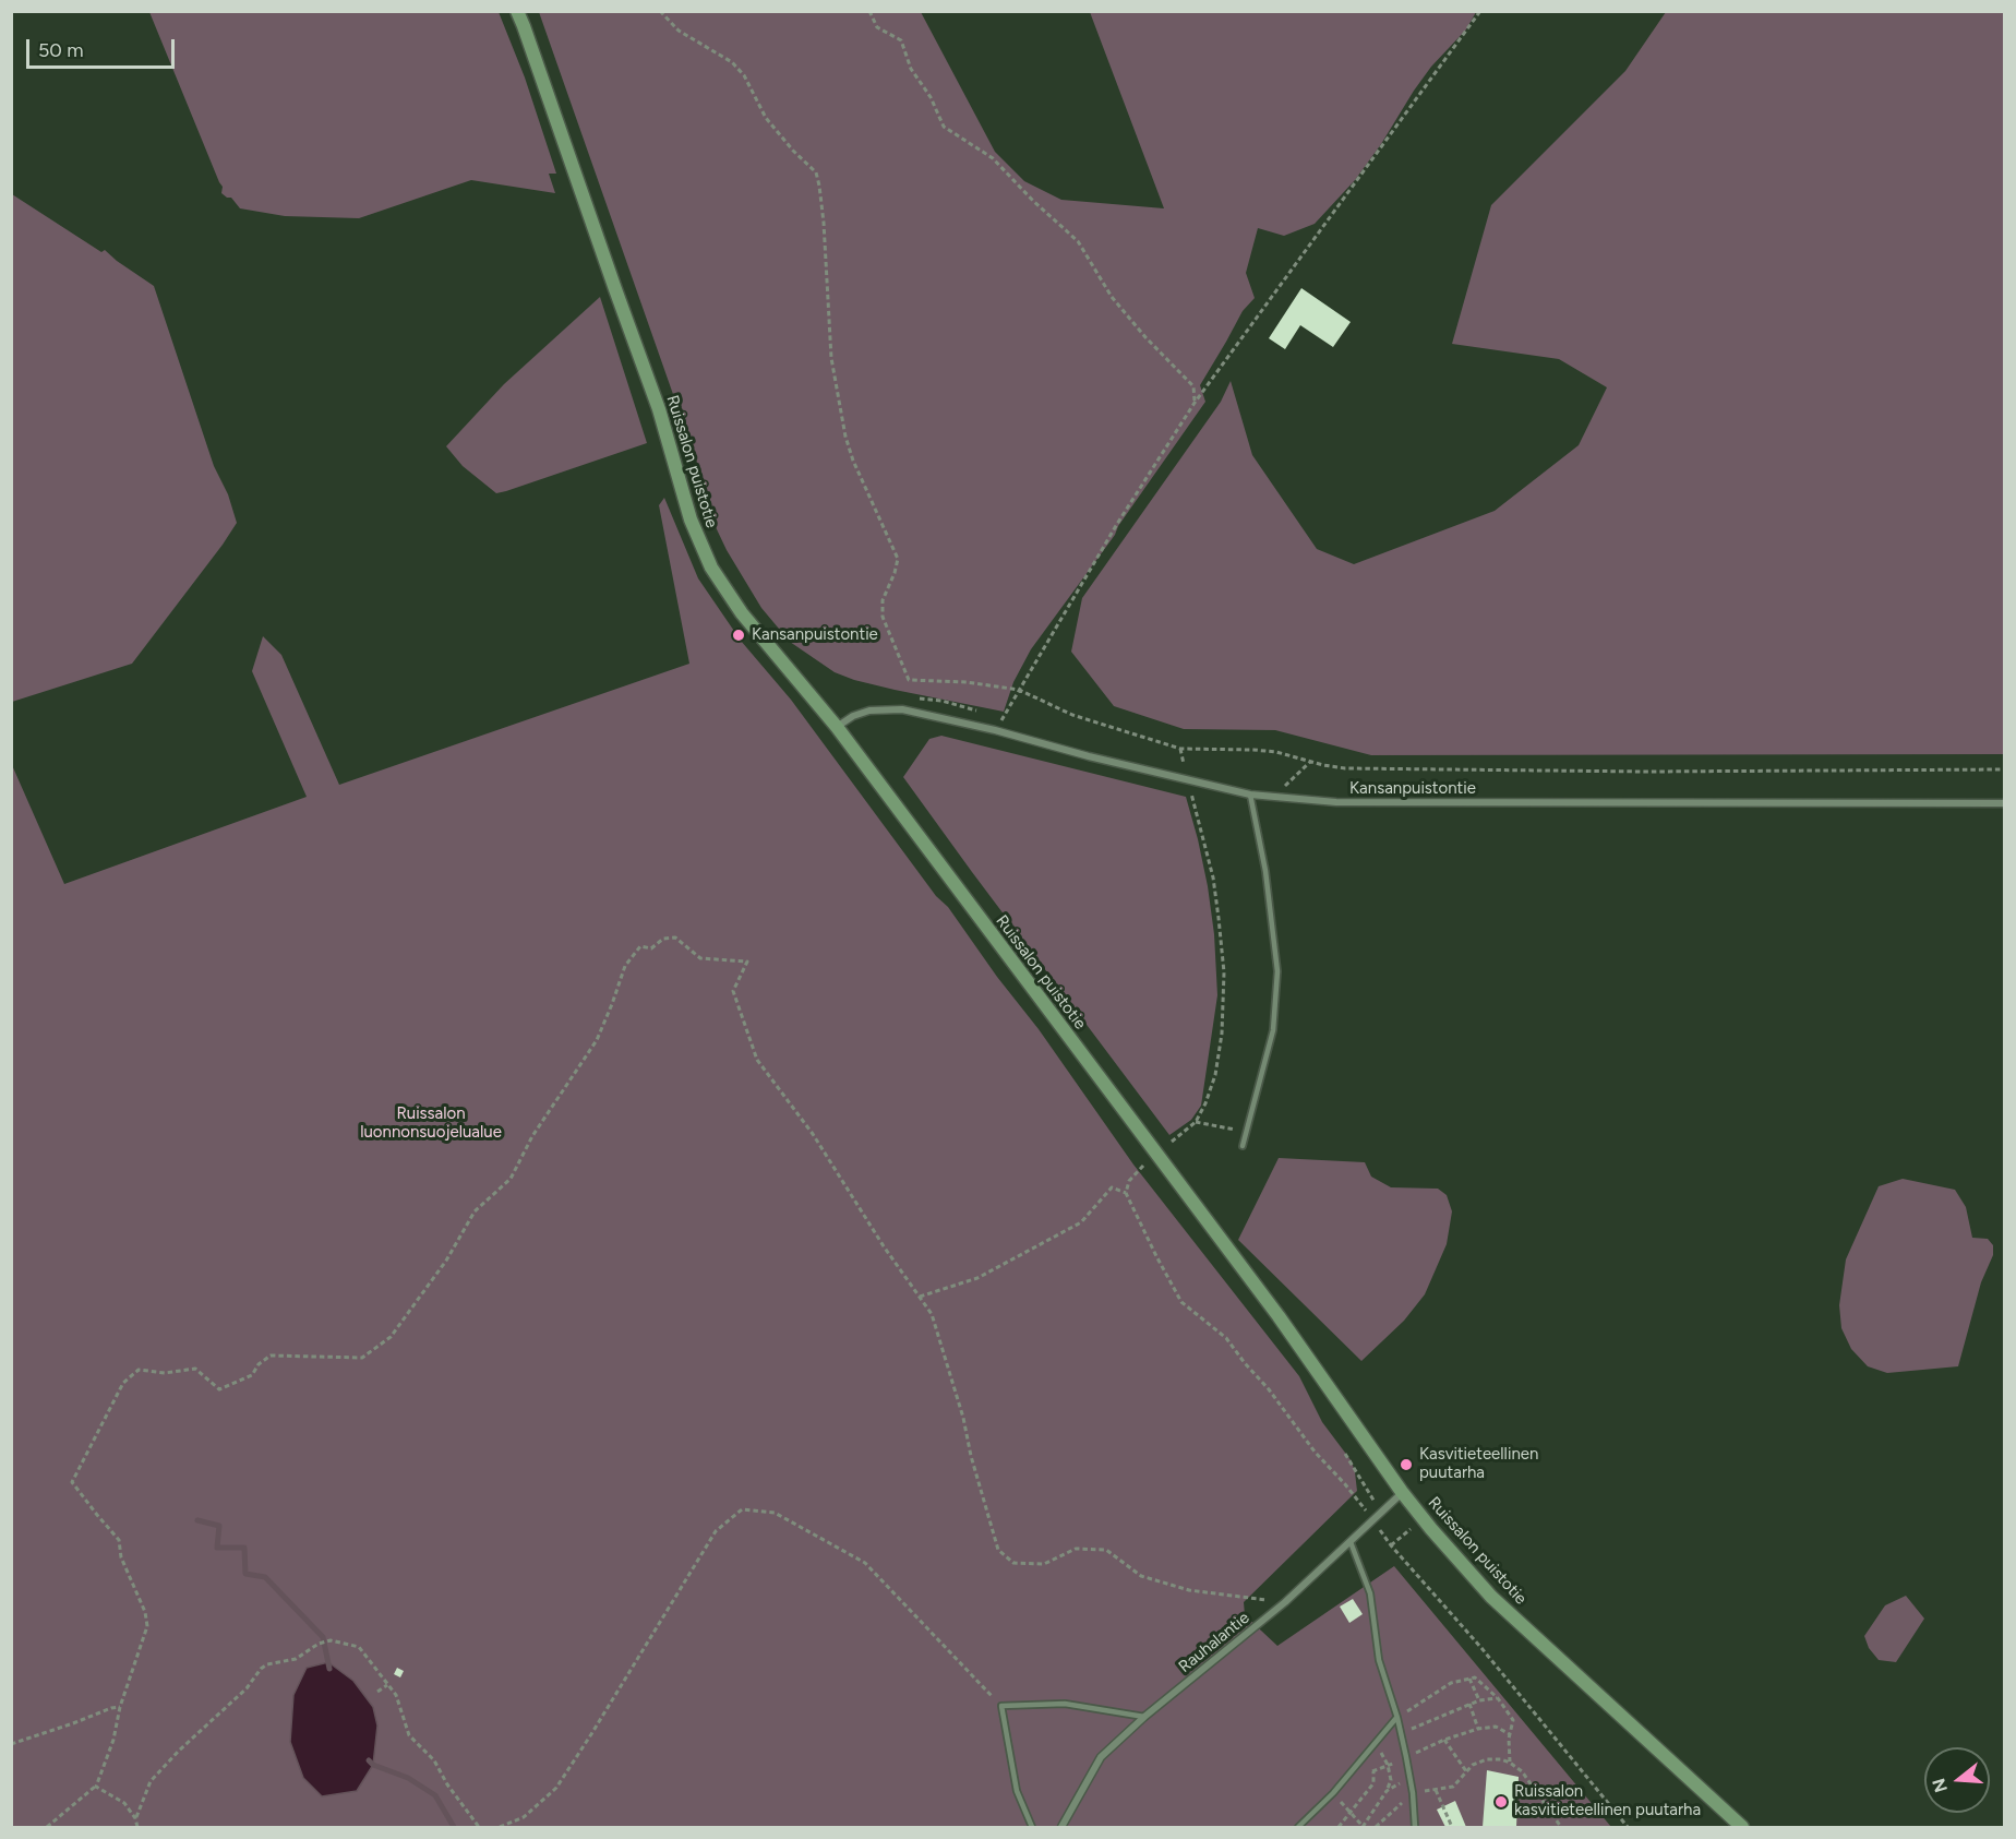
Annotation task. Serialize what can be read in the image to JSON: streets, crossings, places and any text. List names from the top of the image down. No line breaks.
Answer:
{"streets":{"street":["Ruissalon puistotie","Kansanpuistontie","Rauhalantie"]},"crossings":[["Ruissalon puistotie","Kansanpuistontie"],["Ruissalon puistotie","Rauhalantie"]],"parks":["Ruissalon luonnonsuojelualue"],"places":["Kansanpuistontie","Kasvitieteellinen puutarha","Ruissalon kasvitieteellinen puutarha"],"scale_bar":"50 m","north":"left"}
